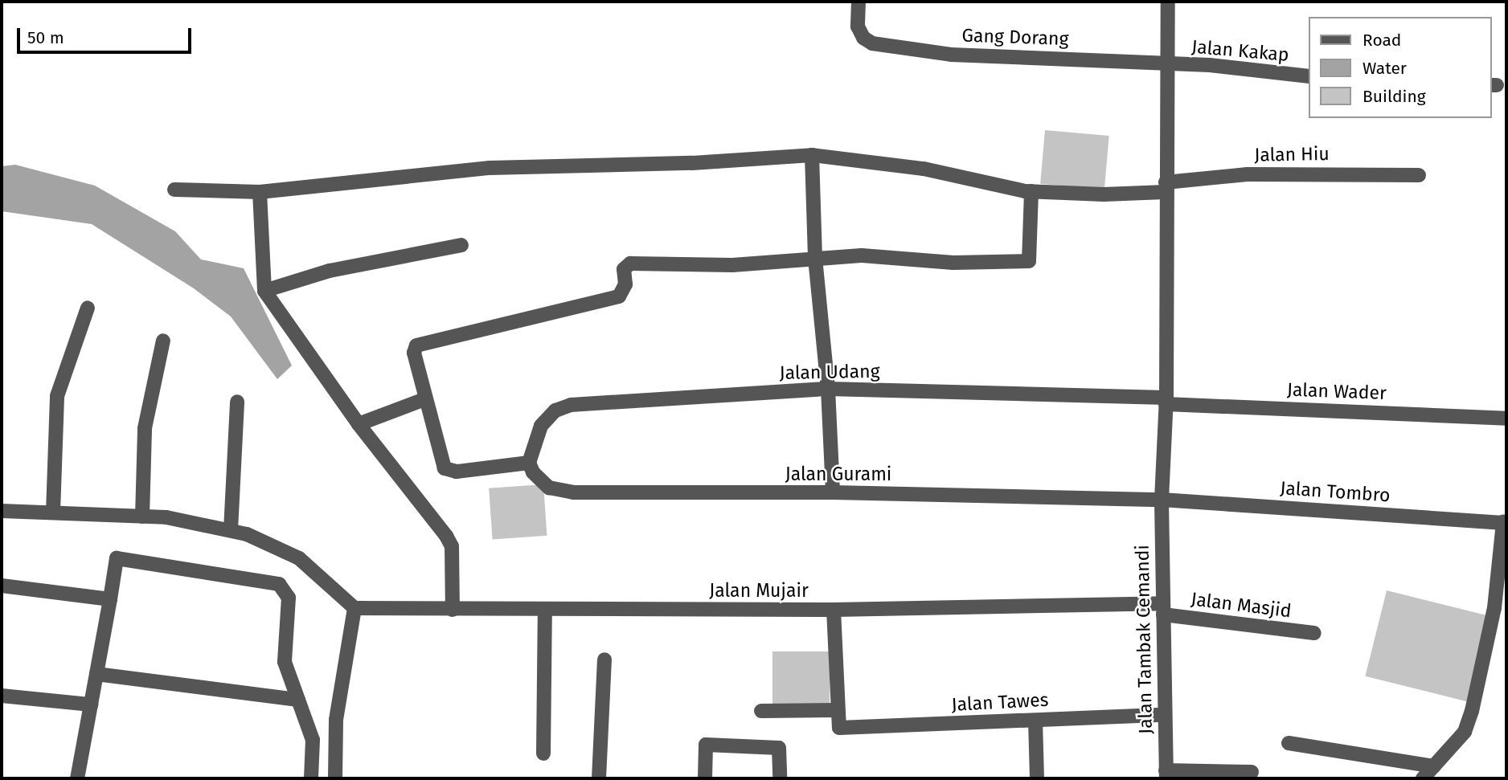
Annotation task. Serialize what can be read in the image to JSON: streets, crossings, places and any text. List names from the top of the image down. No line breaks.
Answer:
{"streets":{"street":["Gang Dorang","Jalan Kakap","Jalan Hiu","Jalan Udang","Jalan Wader","Jalan Gurami","Jalan Tombro","Jalan Mujair","Jalan Masjid","Jalan Tambak Cemandi","Jalan Tawes"]},"crossings":[["Gang Dorang","Jalan Kakap"],["Gang Dorang","Jalan Tambak Cemandi"],["Jalan Kakap","Jalan Tambak Cemandi"],["Jalan Hiu","Jalan Tambak Cemandi"],["Jalan Udang","Jalan Wader"],["Jalan Udang","Jalan Gurami"],["Jalan Udang","Jalan Tambak Cemandi"],["Jalan Wader","Jalan Tambak Cemandi"],["Jalan Gurami","Jalan Tombro"],["Jalan Gurami","Jalan Tambak Cemandi"],["Jalan Tombro","Jalan Tambak Cemandi"],["Jalan Mujair","Jalan Masjid"],["Jalan Mujair","Jalan Tambak Cemandi"],["Jalan Masjid","Jalan Tambak Cemandi"],["Jalan Tambak Cemandi","Jalan Tawes"]],"legend":["Road","Water","Building"],"scale_bar":"50 m"}
